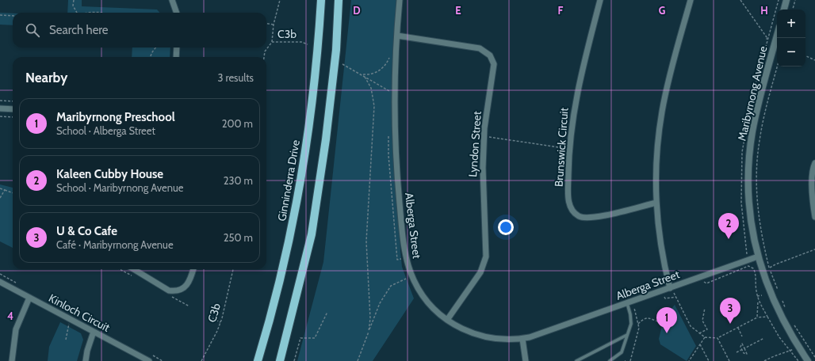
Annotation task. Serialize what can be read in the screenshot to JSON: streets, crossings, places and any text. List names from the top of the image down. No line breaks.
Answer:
{"streets":{"main road":["Ginninderra Drive"],"street":["Maribyrnong Avenue","Lyndon Street","Brunswick Circuit","Alberga Street","Kinloch Circuit"],"path":["C3b"]},"crossings":[["Maribyrnong Avenue","Alberga Street"],["Lyndon Street","Alberga Street"]],"page":{"map_buttons":["+","−"],"search":"Search here","heading":["Nearby","3 results"],"list":[{"mark":"1","name":"Maribyrnong Preschool","note":"School · Alberga Street","value":"200 m"},{"mark":"2","name":"Kaleen Cubby House","note":"School · Maribyrnong Avenue","value":"230 m"},{"mark":"3","name":"U & Co Cafe","note":"Café · Maribyrnong Avenue","value":"250 m"}],"pins":["2","3","1"]},"grid":{"columns":["D","E","F","G","H"],"rows":["4"]}}
